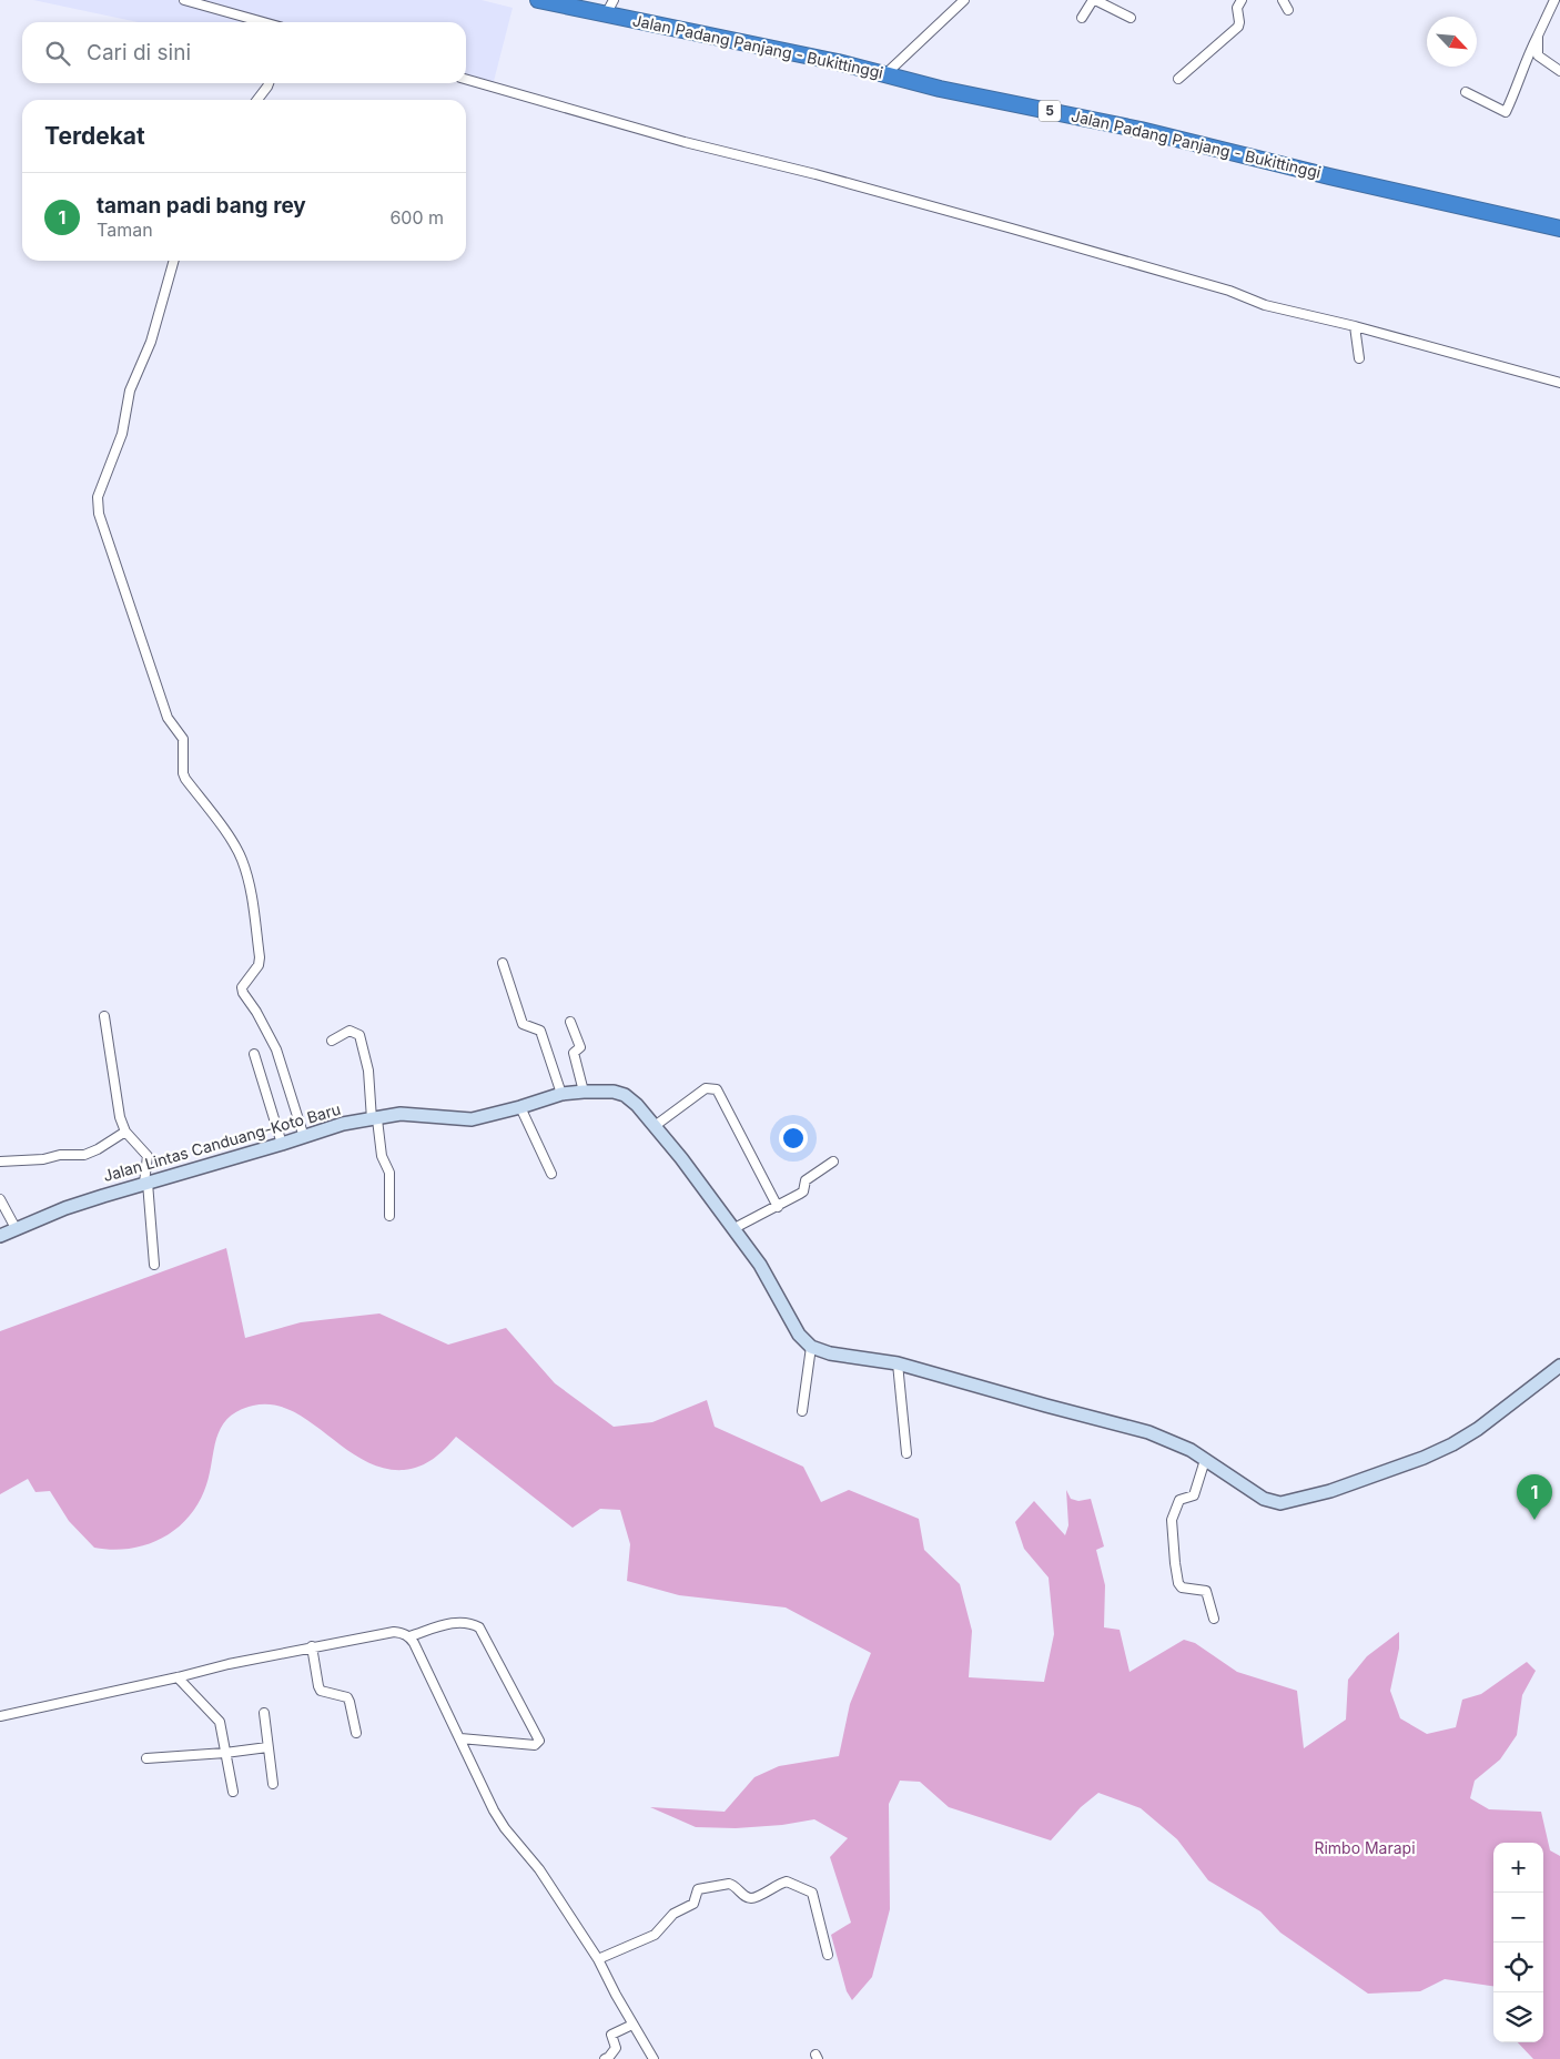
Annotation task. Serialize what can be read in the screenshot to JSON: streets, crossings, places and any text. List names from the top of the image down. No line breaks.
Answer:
{"streets":{"highway":["Jalan Padang Panjang - Bukittinggi","5"],"main road":["Jalan Lintas Canduang-Koto Baru"]},"parks":["Rimbo Marapi"],"north":"bottom right","page":{"search":"Cari di sini","heading":"Terdekat","list":[{"mark":"1","name":"taman padi bang rey","note":"Taman","value":"600 m"}],"pins":"1","map_buttons":["+","−"]}}
